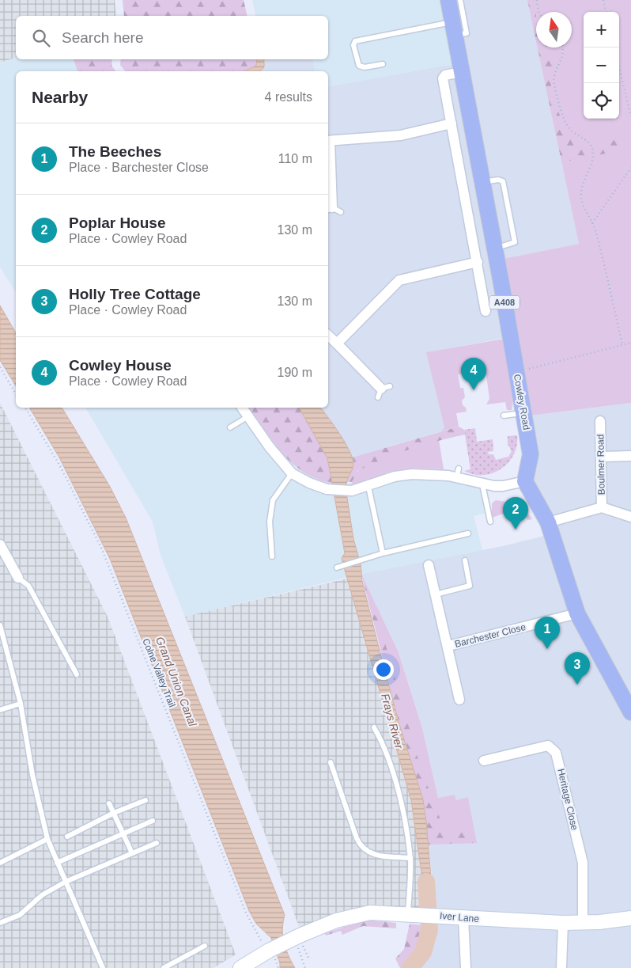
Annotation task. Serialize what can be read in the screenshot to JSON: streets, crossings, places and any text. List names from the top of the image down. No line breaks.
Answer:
{"streets":{"main road":["A408","Cowley Road","Iver Lane"],"street":["Boulmer Road","Barchester Close","Heritage Close"],"path":["Colne Valley Trail"]},"crossings":[["Colne Valley Trail","Iver Lane"],["Heritage Close","Iver Lane"]],"water":["Grand Union Canal","Frays River"],"north":"top","page":{"map_buttons":["+","−"],"search":"Search here","heading":["Nearby","4 results"],"list":[{"mark":"1","name":"The Beeches","note":"Place · Barchester Close","value":"110 m"},{"mark":"2","name":"Poplar House","note":"Place · Cowley Road","value":"130 m"},{"mark":"3","name":"Holly Tree Cottage","note":"Place · Cowley Road","value":"130 m"},{"mark":"4","name":"Cowley House","note":"Place · Cowley Road","value":"190 m"}],"pins":["4","2","1","3"]}}
